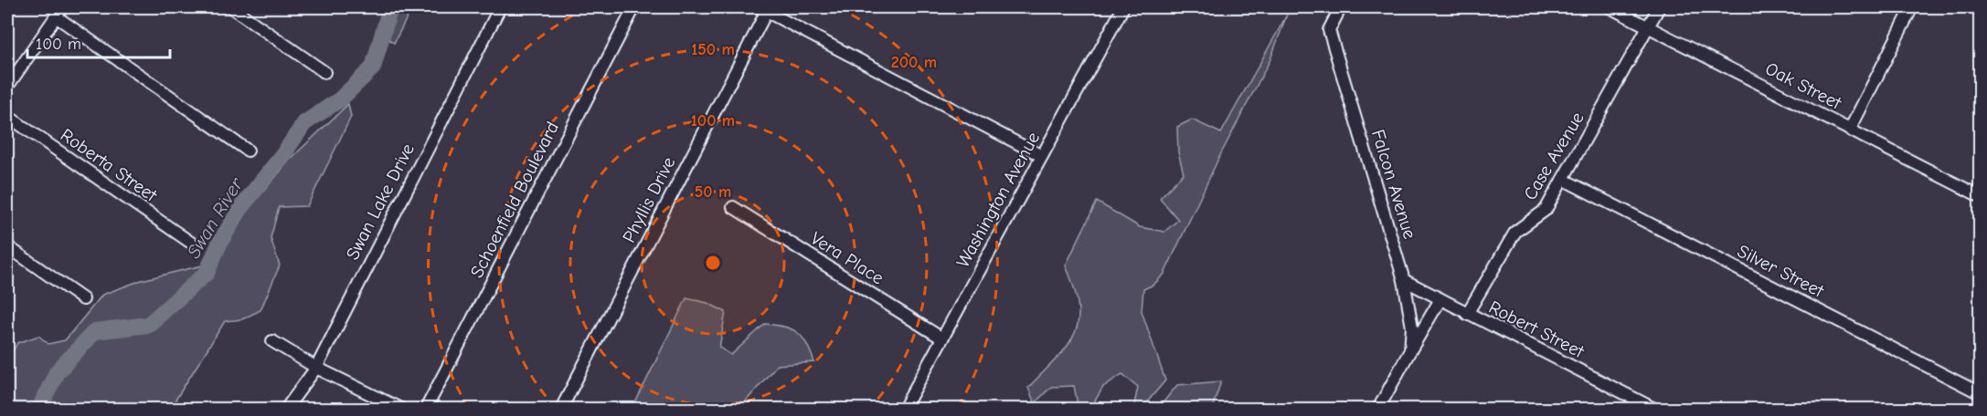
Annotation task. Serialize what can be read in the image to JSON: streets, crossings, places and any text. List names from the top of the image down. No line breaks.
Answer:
{"streets":{"street":["Oak Street","Case Avenue","Roberta Street","Falcon Avenue","Schoenfield Boulevard","Phyllis Drive","Washington Avenue","Swan Lake Drive","Vera Place","Silver Street","Robert Street"]},"crossings":[["Oak Street","Case Avenue"],["Case Avenue","Silver Street"],["Case Avenue","Robert Street"],["Falcon Avenue","Robert Street"],["Washington Avenue","Vera Place"]],"water":["Swan River"],"scale_bar":"100 m","rings":["150 m","200 m","100 m","50 m"]}
